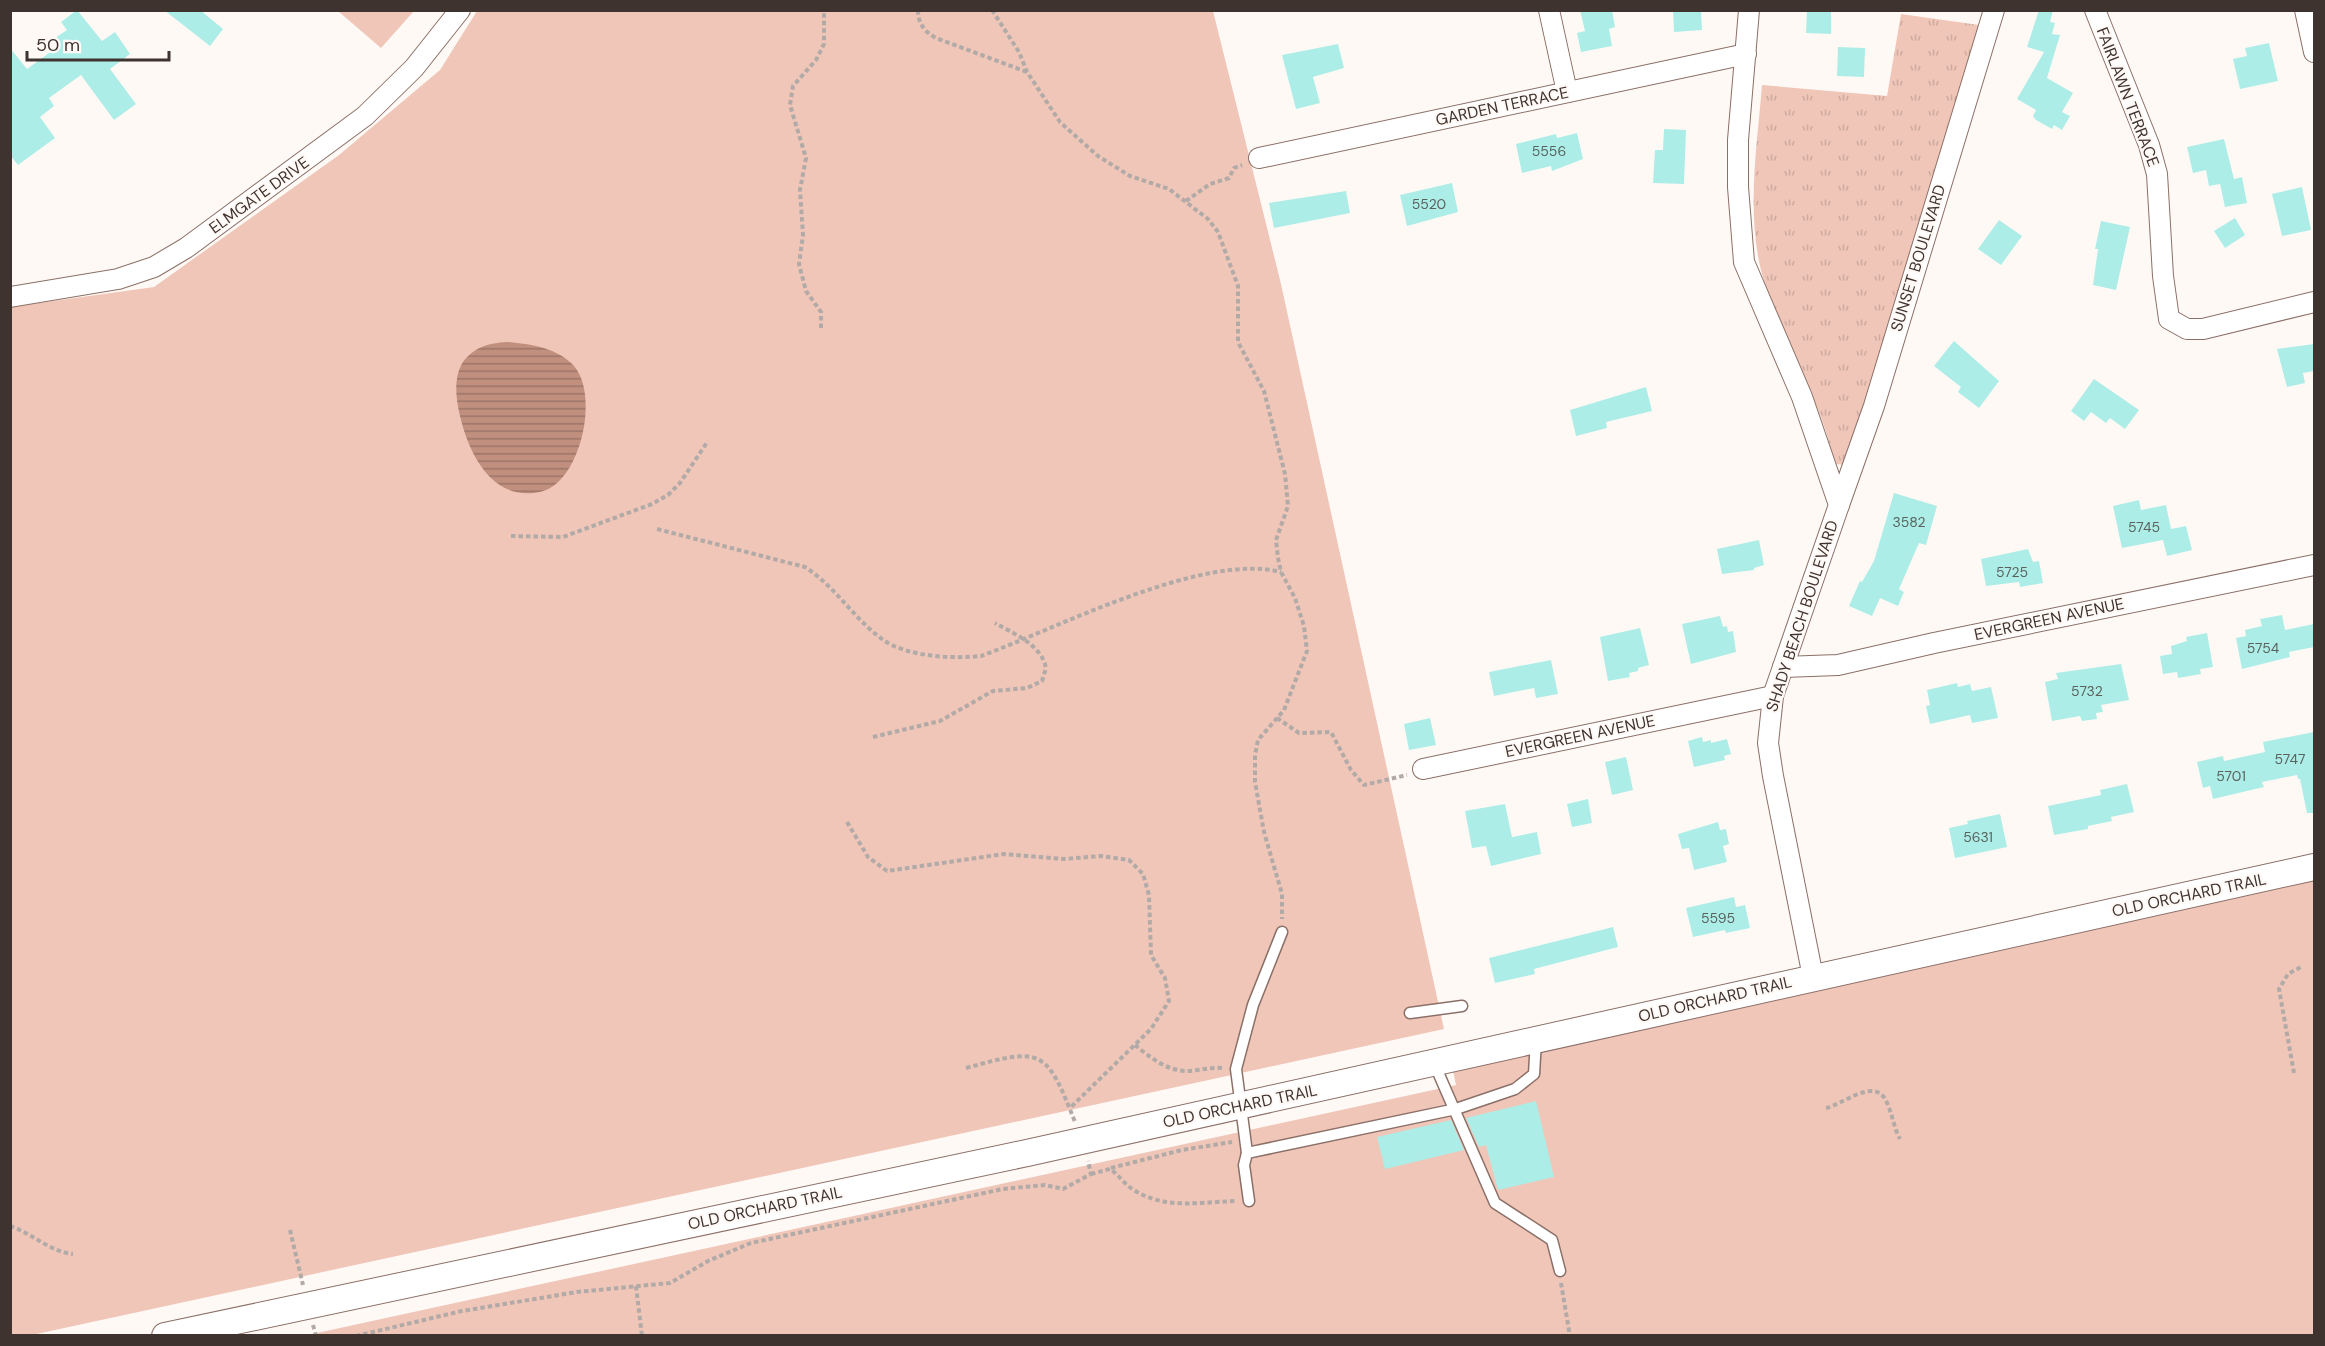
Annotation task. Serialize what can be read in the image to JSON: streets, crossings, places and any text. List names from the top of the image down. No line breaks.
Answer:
{"streets":{"street":["FAIRLAWN TERRACE","GARDEN TERRACE","ELMGATE DRIVE","SUNSET BOULEVARD","SHADY BEACH BOULEVARD","EVERGREEN AVENUE","OLD ORCHARD TRAIL"]},"crossings":[["GARDEN TERRACE","SHADY BEACH BOULEVARD"],["SUNSET BOULEVARD","SHADY BEACH BOULEVARD"],["SHADY BEACH BOULEVARD","EVERGREEN AVENUE"],["SHADY BEACH BOULEVARD","OLD ORCHARD TRAIL"]],"house_numbers":["5556","5520","3582","5745","5725","5754","5732","5747","5701","5631","5595"],"scale_bar":"50 m"}
